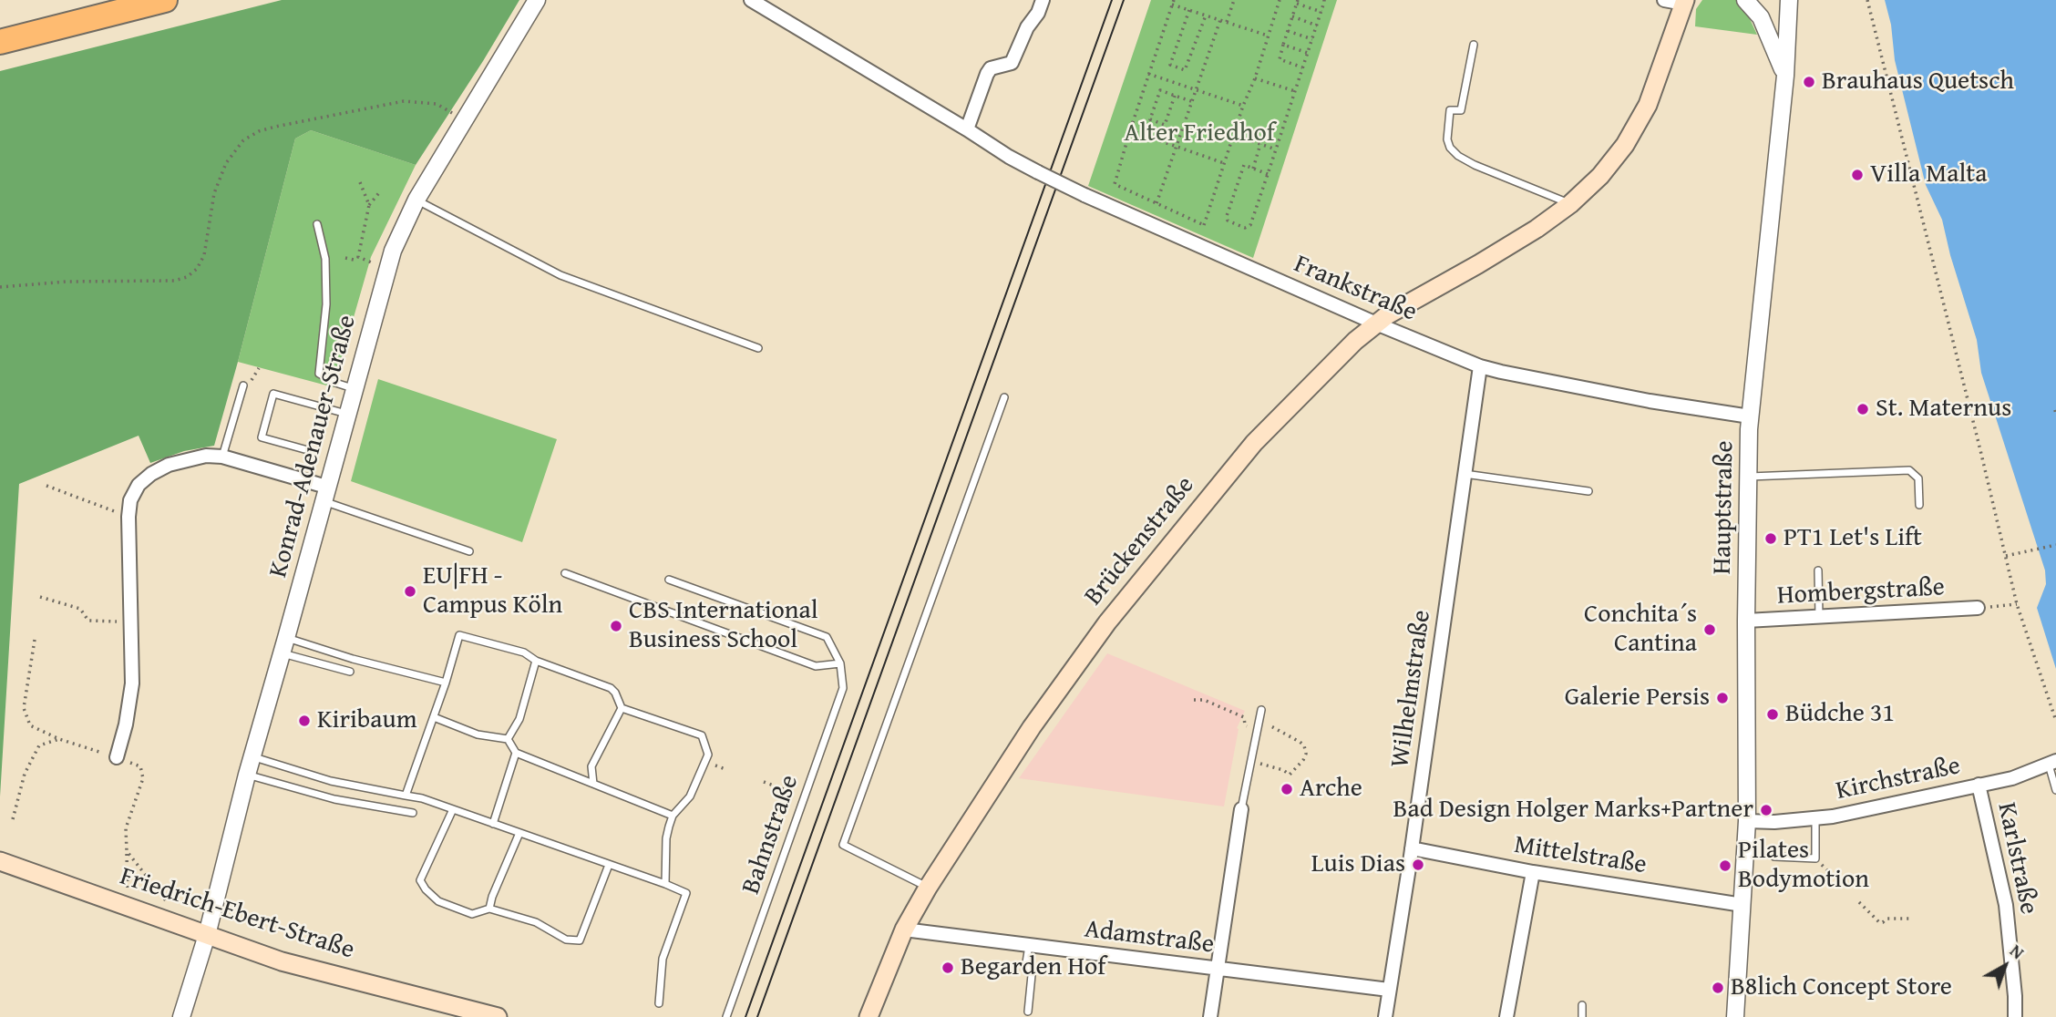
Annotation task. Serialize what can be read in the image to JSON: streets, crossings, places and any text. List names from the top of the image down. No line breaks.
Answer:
{"streets":{"main road":["Brückenstraße","Friedrich-Ebert-Straße"],"street":["Frankstraße","Konrad-Adenauer-Straße","Hauptstraße","Hombergstraße","Wilhelmstraße","Kirchstraße","Mittelstraße","Karlstraße","Adamstraße"],"lane":["Bahnstraße"]},"crossings":[["Frankstraße","Hauptstraße"],["Frankstraße","Brückenstraße"],["Frankstraße","Wilhelmstraße"],["Konrad-Adenauer-Straße","Friedrich-Ebert-Straße"],["Hauptstraße","Hombergstraße"],["Hauptstraße","Kirchstraße"],["Hauptstraße","Mittelstraße"],["Brückenstraße","Adamstraße"],["Wilhelmstraße","Mittelstraße"],["Wilhelmstraße","Adamstraße"],["Kirchstraße","Karlstraße"]],"parks":["Alter Friedhof"],"places":["Brauhaus Quetsch","Villa Malta","St. Maternus","PT1 Let's Lift","EU|FH - Campus Köln","CBS International Business School","Conchita´s Cantina","Galerie Persis","Büdche 31","Kiribaum","Arche","Bad Design Holger Marks+Partner","Luis Dias","Pilates Bodymotion","Begarden Hof","B8lich Concept Store"],"north":"top right"}
